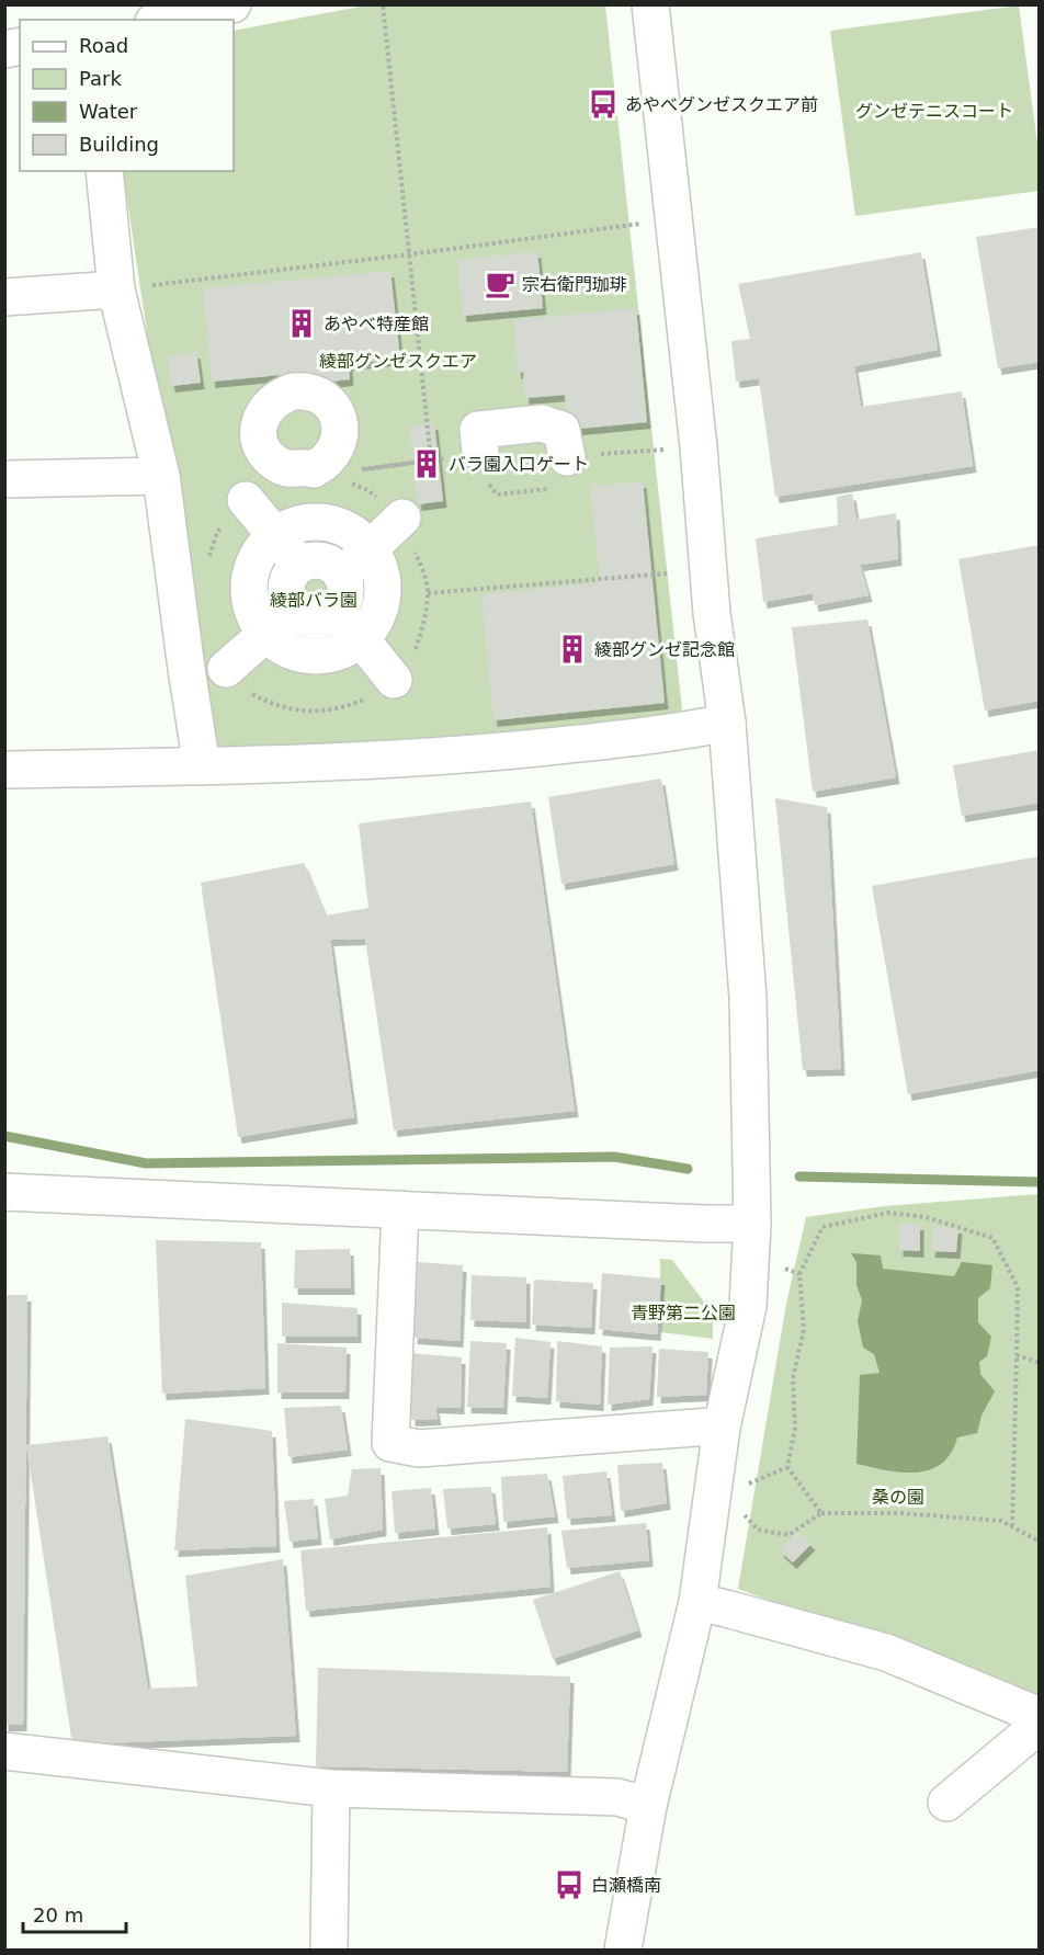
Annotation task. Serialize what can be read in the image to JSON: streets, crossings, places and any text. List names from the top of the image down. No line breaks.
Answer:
{"parks":["グンゼテニスコート","綾部グンゼスクエア","綾部バラ園","青野第二公園","桑の園"],"places":{"bus stop":["あやべグンゼスクエア前","白瀬橋南"],"cafe":["宗右衛門珈琲"],"building":["あやべ特産館","バラ園入口ゲート","綾部グンゼ記念館"]},"legend":["Road","Park","Water","Building"],"scale_bar":"20 m"}
